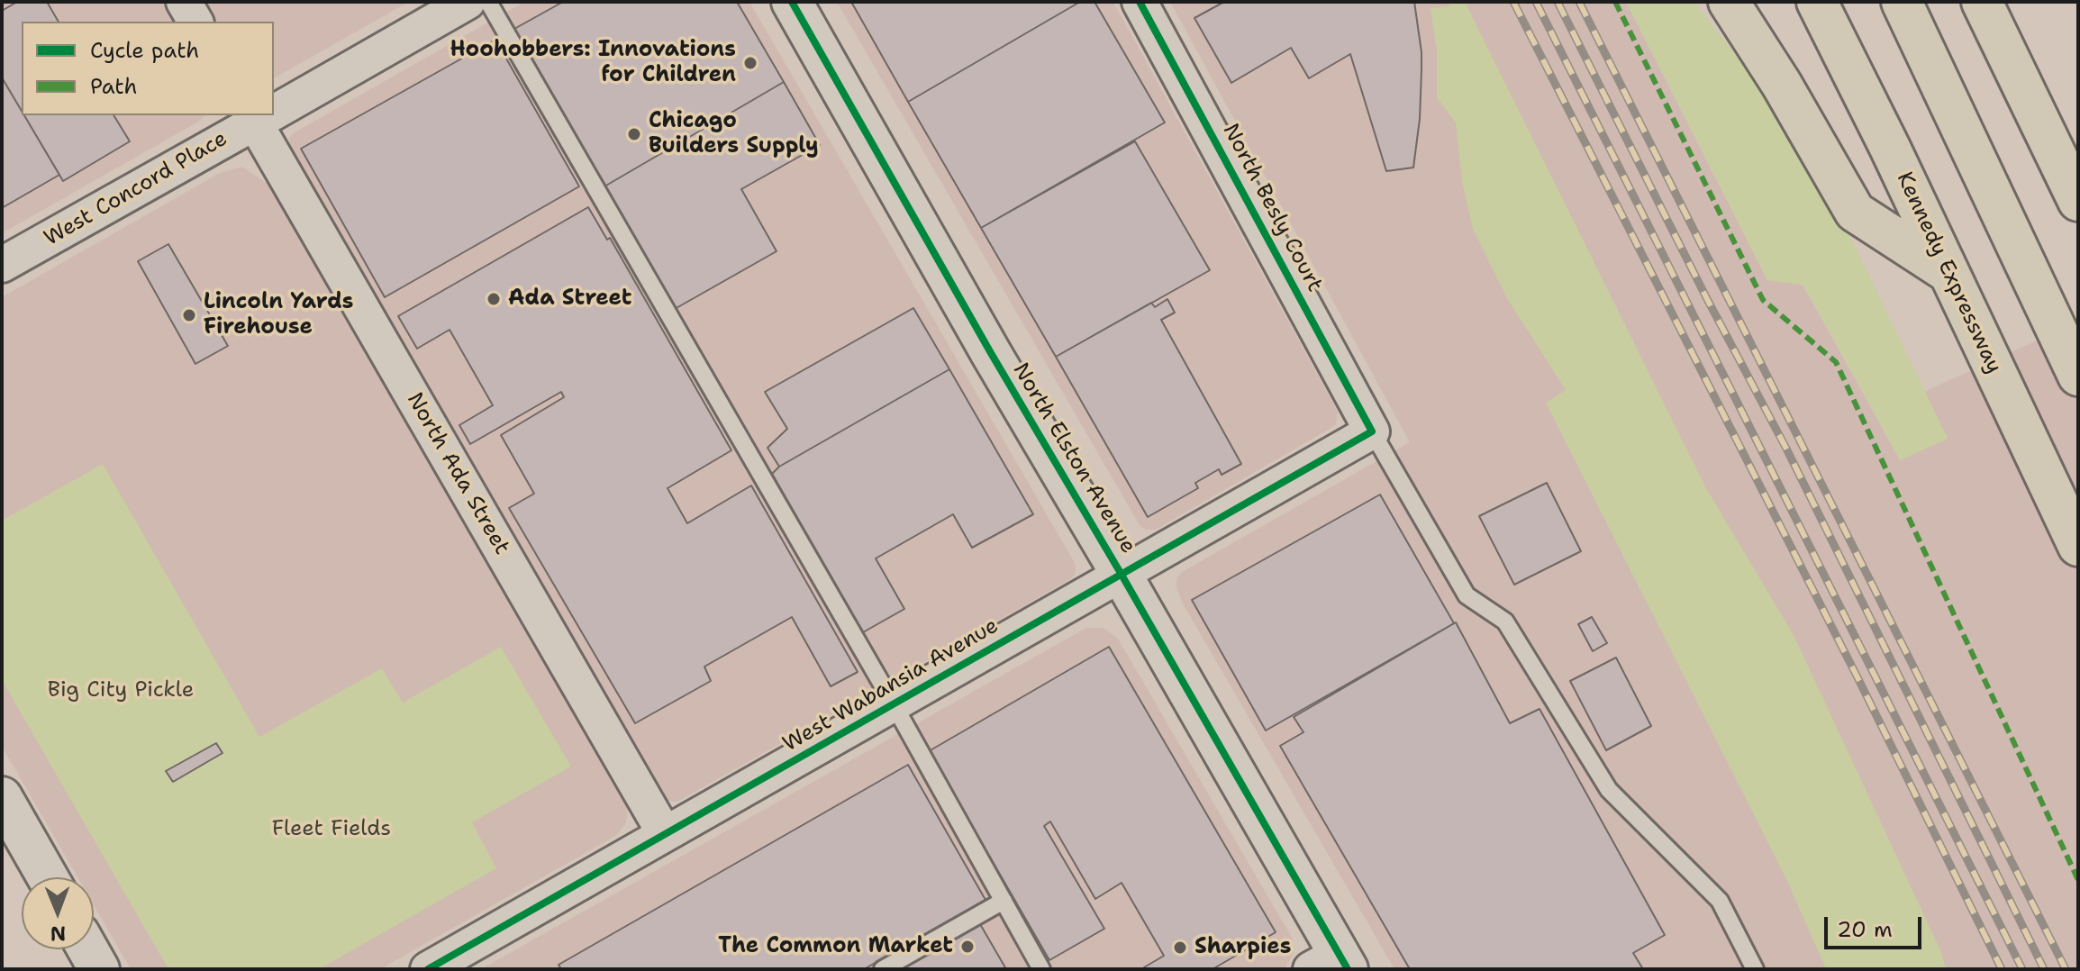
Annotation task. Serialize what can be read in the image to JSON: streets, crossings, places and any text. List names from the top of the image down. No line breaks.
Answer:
{"streets":{"highway":["Kennedy Expressway"],"main road":["North Elston Avenue"],"street":["West Concord Place","North Besly Court","North Ada Street","West Wabansia Avenue"]},"crossings":[["West Concord Place","North Ada Street"],["North Besly Court","West Wabansia Avenue"],["North Elston Avenue","West Wabansia Avenue"],["North Ada Street","West Wabansia Avenue"]],"parks":["Big City Pickle","Fleet Fields"],"places":["Hoohobbers: Innovations for Children","Chicago Builders Supply","Ada Street","Lincoln Yards Firehouse","The Common Market","Sharpies"],"legend":["Cycle path","Path"],"scale_bar":"20 m","north":"bottom"}
